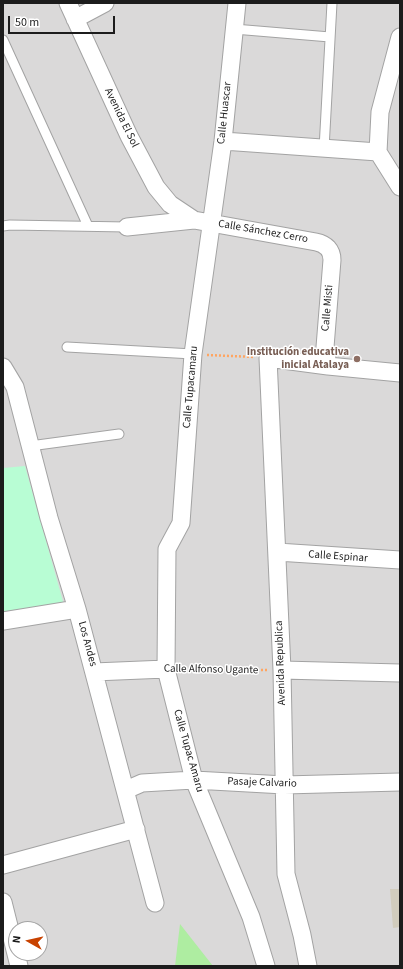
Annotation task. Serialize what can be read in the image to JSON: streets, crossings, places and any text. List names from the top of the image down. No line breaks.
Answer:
{"streets":{"street":["Calle Huascar","Avenida El Sol","Calle Sánchez Cerro","Calle Misti","Calle Tupacamaru","Calle Espinar","Los Andes","Avenida Republica","Calle Alfonso Ugante","Calle Tupac Amaru","Pasaje Calvario"]},"crossings":[["Calle Huascar","Avenida El Sol"],["Calle Huascar","Calle Sánchez Cerro"],["Calle Huascar","Calle Tupacamaru"],["Avenida El Sol","Calle Sánchez Cerro"],["Avenida El Sol","Calle Tupacamaru"],["Calle Sánchez Cerro","Calle Misti"],["Calle Sánchez Cerro","Calle Tupacamaru"],["Calle Tupacamaru","Calle Tupac Amaru"],["Calle Espinar","Avenida Republica"],["Los Andes","Calle Alfonso Ugante"],["Los Andes","Pasaje Calvario"],["Avenida Republica","Calle Alfonso Ugante"],["Avenida Republica","Pasaje Calvario"],["Calle Alfonso Ugante","Calle Tupac Amaru"],["Calle Tupac Amaru","Pasaje Calvario"]],"places":["Institución educativa inicial Atalaya"],"scale_bar":"50 m","north":"left"}
